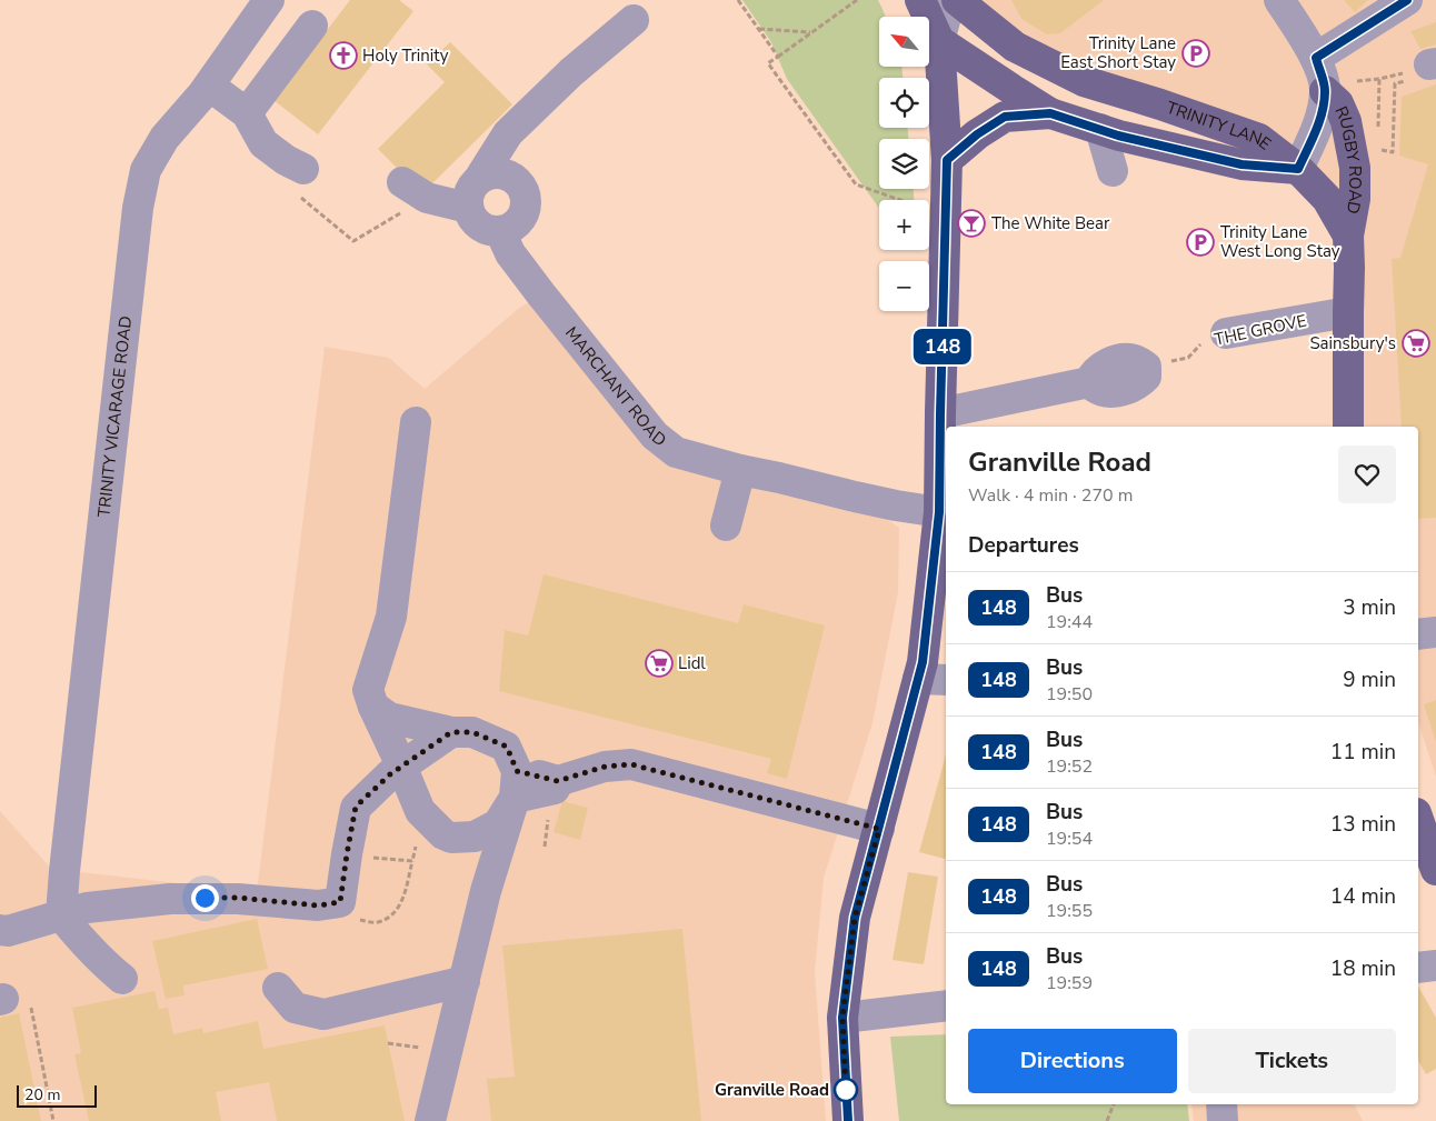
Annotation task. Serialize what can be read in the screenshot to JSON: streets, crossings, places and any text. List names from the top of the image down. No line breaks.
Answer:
{"streets":{"main road":["TRINITY LANE","RUGBY ROAD"],"street":["THE GROVE","MARCHANT ROAD","TRINITY VICARAGE ROAD"]},"crossings":[["TRINITY LANE","RUGBY ROAD"],["RUGBY ROAD","THE GROVE"]],"places":{"parking":["Trinity Lane East Short Stay","Trinity Lane West Long Stay"],"church":["Holy Trinity"],"bar":["The White Bear"],"supermarket":["Sainsbury's","Lidl"],"other":["Granville Road"]},"lines":["bus line 148"],"scale_bar":"20 m","north":"top left","page":{"on_map":"148","map_buttons":["+","−"],"heading":[["Granville Road","Walk · 4 min · 270 m"],"Departures"],"list":[{"mark":"148","name":"Bus","note":"19:44","value":"3 min"},{"mark":"148","name":"Bus","note":"19:50","value":"9 min"},{"mark":"148","name":"Bus","note":"19:52","value":"11 min"},{"mark":"148","name":"Bus","note":"19:54","value":"13 min"},{"mark":"148","name":"Bus","note":"19:55","value":"14 min"},{"mark":"148","name":"Bus","note":"19:59","value":"18 min"}],"buttons":["Directions","Tickets"],"scale":"20 m"}}
